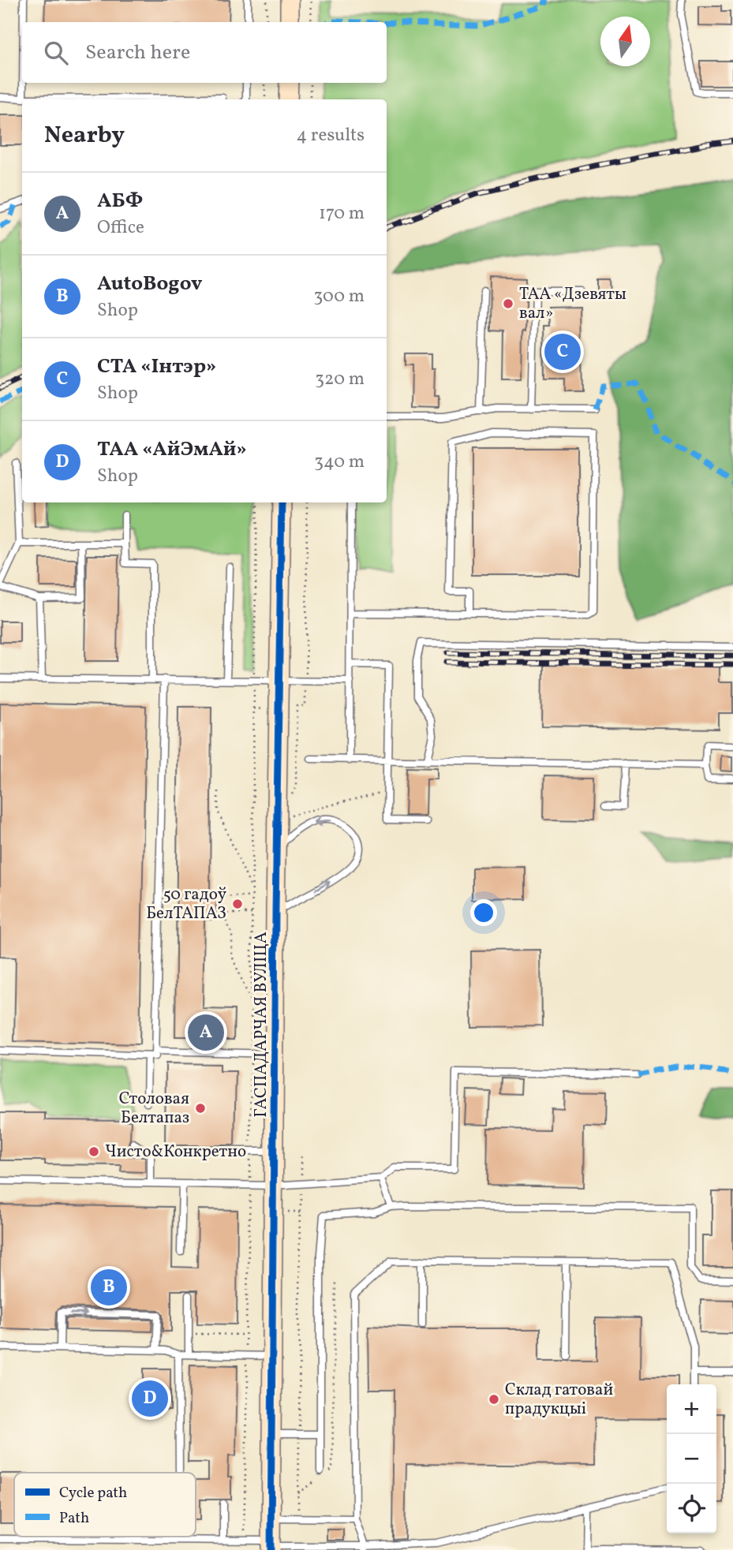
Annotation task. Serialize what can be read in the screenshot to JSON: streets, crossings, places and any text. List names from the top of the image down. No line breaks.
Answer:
{"streets":{"street":["ГАСПАДАРЧАЯ ВУЛІЦА"]},"places":["ТАА «Дзевяты вал»","50 гадоў БелТАПАЗ","Столовая Белтапаз","Чисто&Конкретно","Склад гатовай прадукцыі"],"legend":["Cycle path","Path"],"north":"top","page":{"search":"Search here","heading":["Nearby","4 results"],"list":[{"mark":"A","name":"АБФ","note":"Office","value":"170 m"},{"mark":"B","name":"AutoBogov","note":"Shop","value":"300 m"},{"mark":"C","name":"СТА «Інтэр»","note":"Shop","value":"320 m"},{"mark":"D","name":"ТАА «АйЭмАй»","note":"Shop","value":"340 m"}],"pins":["C","A","B","D"],"map_buttons":["+","−"]}}
